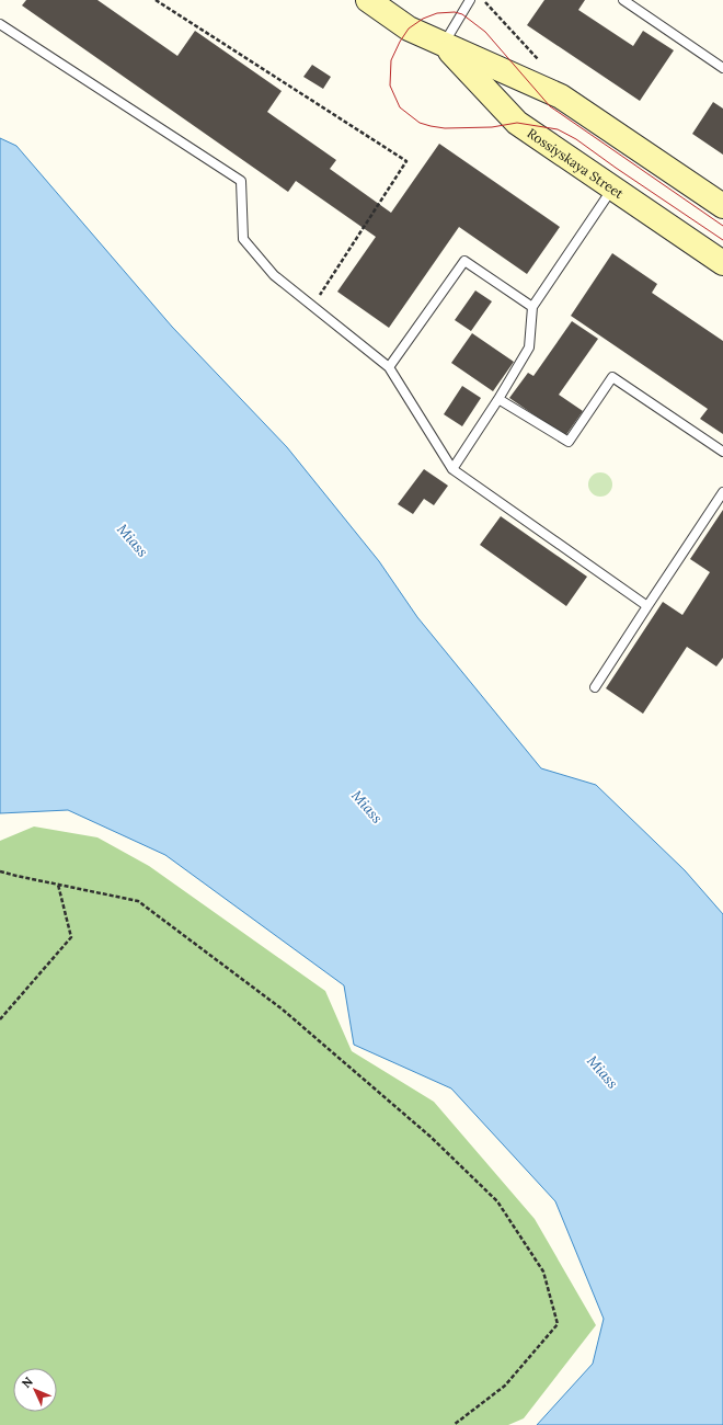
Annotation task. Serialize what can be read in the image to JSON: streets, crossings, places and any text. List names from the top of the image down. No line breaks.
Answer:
{"streets":{"main road":["Rossiyskaya Street"]},"water":["Miass"],"north":"top left"}
